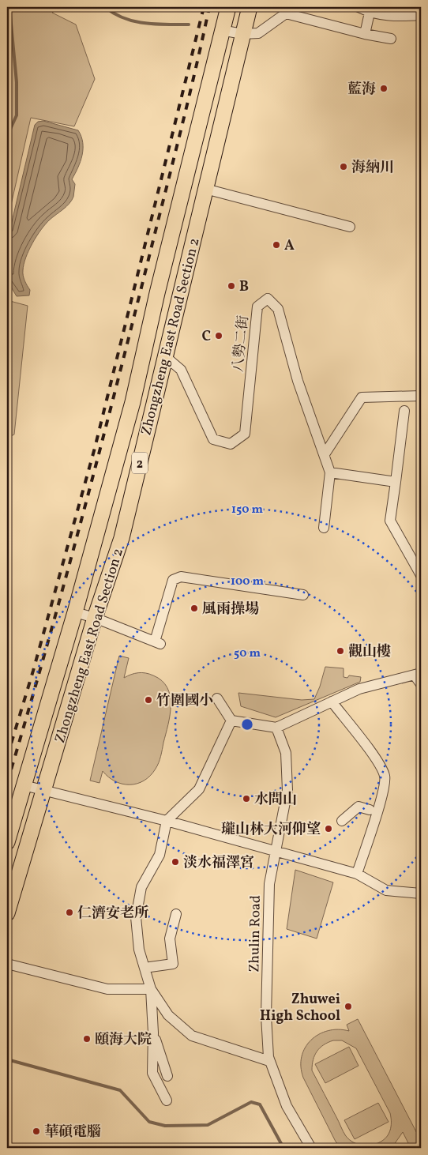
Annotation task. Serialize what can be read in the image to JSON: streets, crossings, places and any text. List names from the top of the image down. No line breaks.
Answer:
{"streets":{"main road":["Zhongzheng East Road Section 2","2"],"street":["八勢二街","Zhulin Road"]},"crossings":[["Zhongzheng East Road Section 2","八勢二街"]],"places":["藍海","海納川","A","B","C","風雨操場","觀山樓","竹圍國小","水問山","瓏山林大河仰望","淡水福澤宮","仁濟安老所","Zhuwei High School","頤海大院","華碩電腦"],"rings":["150 m","100 m","50 m"]}
